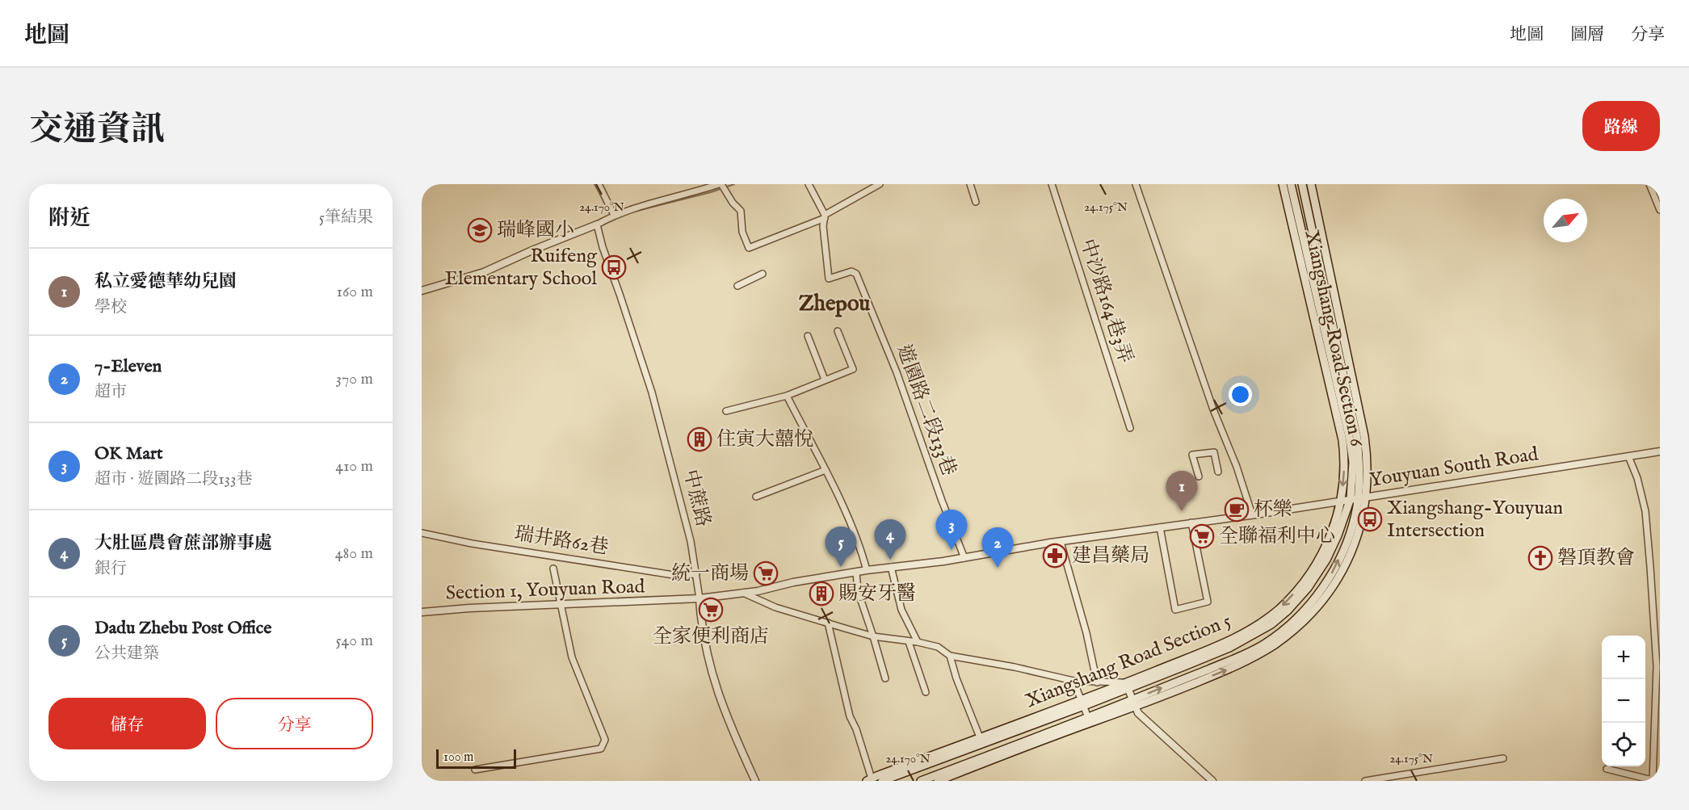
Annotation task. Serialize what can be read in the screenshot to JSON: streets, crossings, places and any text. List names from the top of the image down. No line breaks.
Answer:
{"streets":{"main road":["Xiangshang Road Section 6","Xiangshang Road Section 5"],"street":["中沙路164巷3弄","遊園路二段133巷","Youyuan South Road","中蔗路","瑞井路62巷","Section 1, Youyuan Road"]},"crossings":[["Xiangshang Road Section 6","Youyuan South Road"],["Xiangshang Road Section 6","Xiangshang Road Section 5"],["遊園路二段133巷","Youyuan South Road"],["遊園路二段133巷","Section 1, Youyuan Road"],["Youyuan South Road","Section 1, Youyuan Road"],["Youyuan South Road","Xiangshang Road Section 5"],["中蔗路","瑞井路62巷"],["中蔗路","Section 1, Youyuan Road"]],"districts":["Zhepou"],"places":{"school or university":["瑞峰國小"],"bus stop":["Ruifeng Elementary School","Xiangshang-Youyuan Intersection"],"building":["住寅大囍悅","賜安牙醫"],"cafe":["杯樂"],"supermarket":["全聯福利中心","統一商場","全家便利商店"],"pharmacy":["建昌藥局"],"church":["磐頂教會"]},"scale_bar":"100 m","north":"top right","page":{"header":"地圖","nav":["地圖","圖層","分享"],"title":"交通資訊","buttons":["路線",["儲存","分享"]],"heading":["附近","5筆結果"],"list":[{"mark":"1","name":"私立愛德華幼兒園","note":"學校","value":"160 m"},{"mark":"2","name":"7-Eleven","note":"超市","value":"370 m"},{"mark":"3","name":"OK Mart","note":"超市 · 遊園路二段133巷","value":"410 m"},{"mark":"4","name":"大肚區農會蔗部辦事處","note":"銀行","value":"480 m"},{"mark":"5","name":"Dadu Zhebu Post Office","note":"公共建築","value":"540 m"}],"pins":["1","3","4","5","2"],"map_buttons":["+","−"],"scale":"100 m"},"coordinates":["24.170°N","24.175°N"]}
